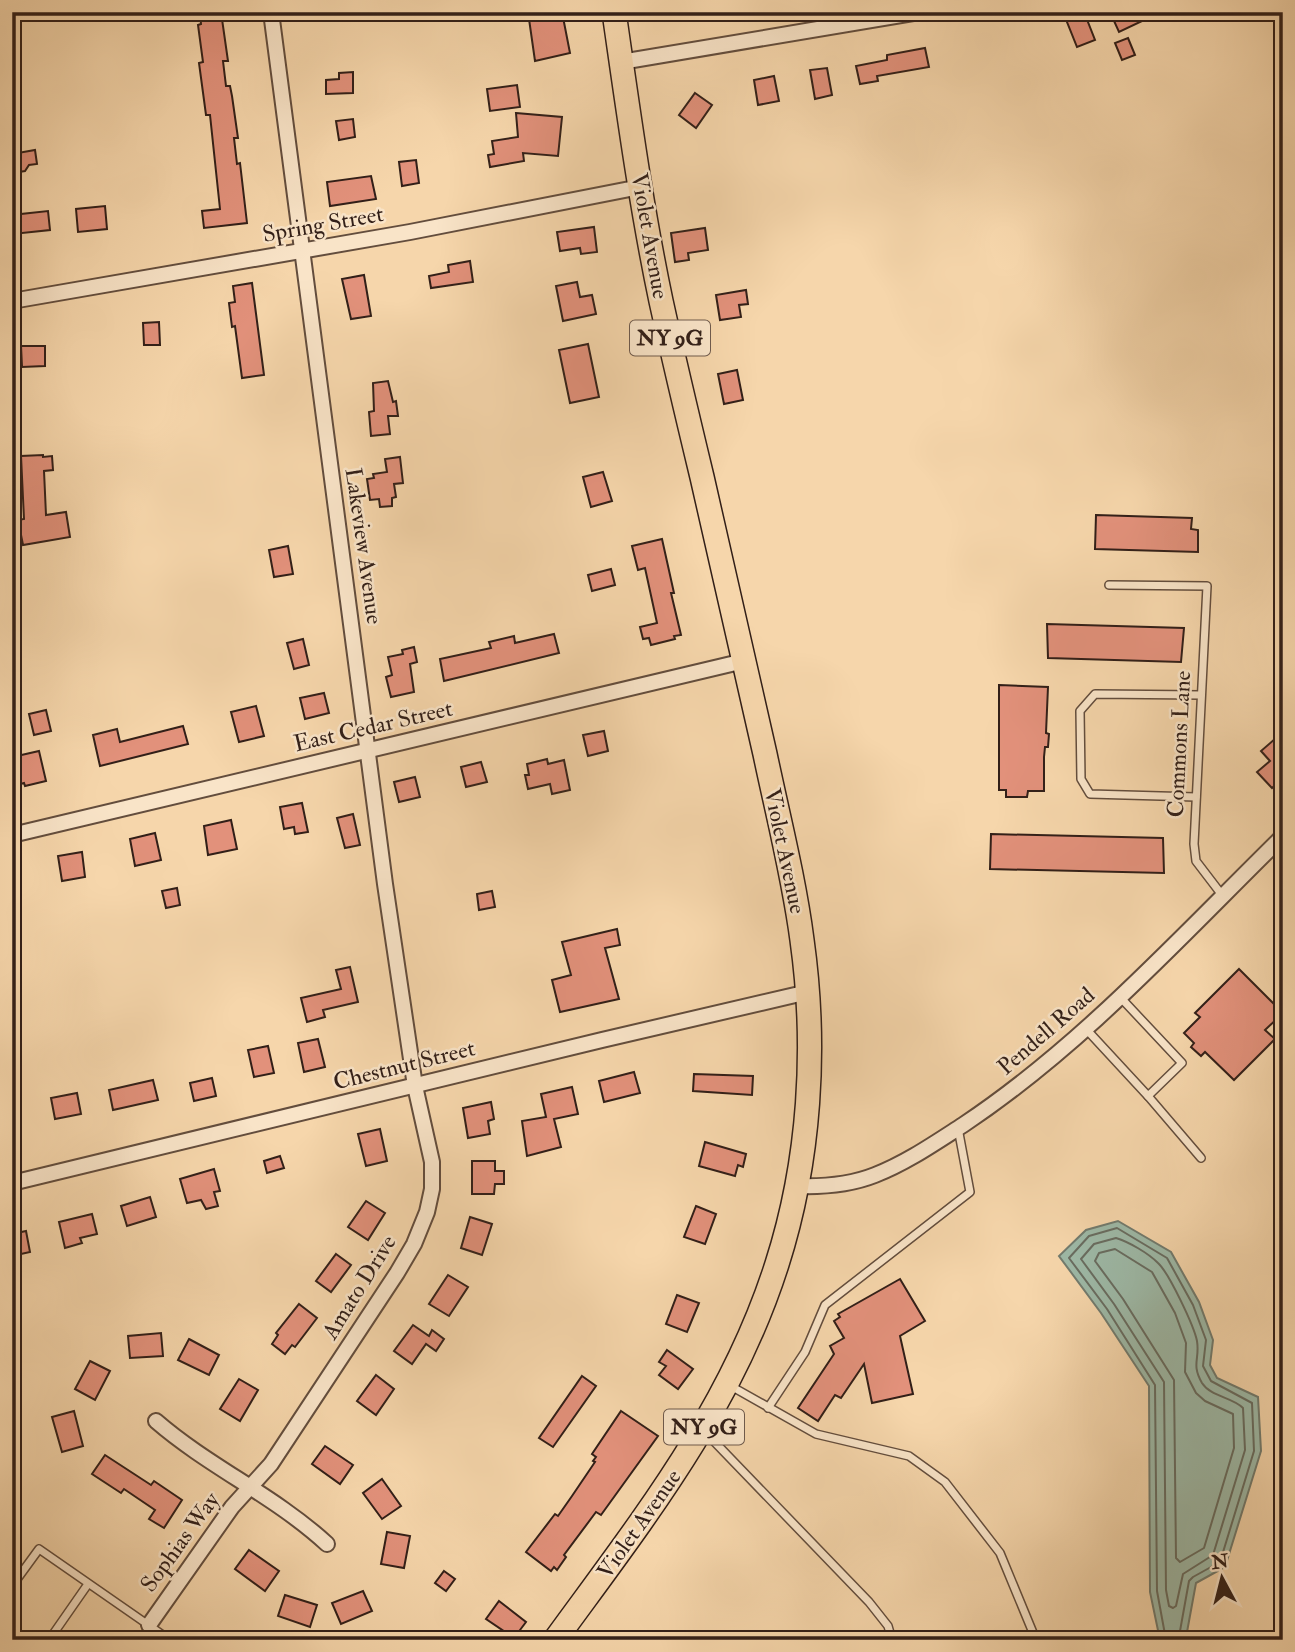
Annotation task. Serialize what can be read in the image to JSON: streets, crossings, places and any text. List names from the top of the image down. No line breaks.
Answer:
{"streets":{"main road":["Violet Avenue","NY 9G"],"street":["Spring Street","Lakeview Avenue","East Cedar Street","Pendell Road","Chestnut Street","Amato Drive","Sophias Way"],"lane":["Commons Lane"]},"crossings":[["Spring Street","Violet Avenue"],["Spring Street","Lakeview Avenue"],["Violet Avenue","East Cedar Street"],["Violet Avenue","Pendell Road"],["Violet Avenue","Chestnut Street"],["Lakeview Avenue","East Cedar Street"],["Lakeview Avenue","Chestnut Street"],["Lakeview Avenue","Amato Drive"],["Commons Lane","Pendell Road"],["Chestnut Street","Amato Drive"],["Amato Drive","Sophias Way"]],"north":"top"}
